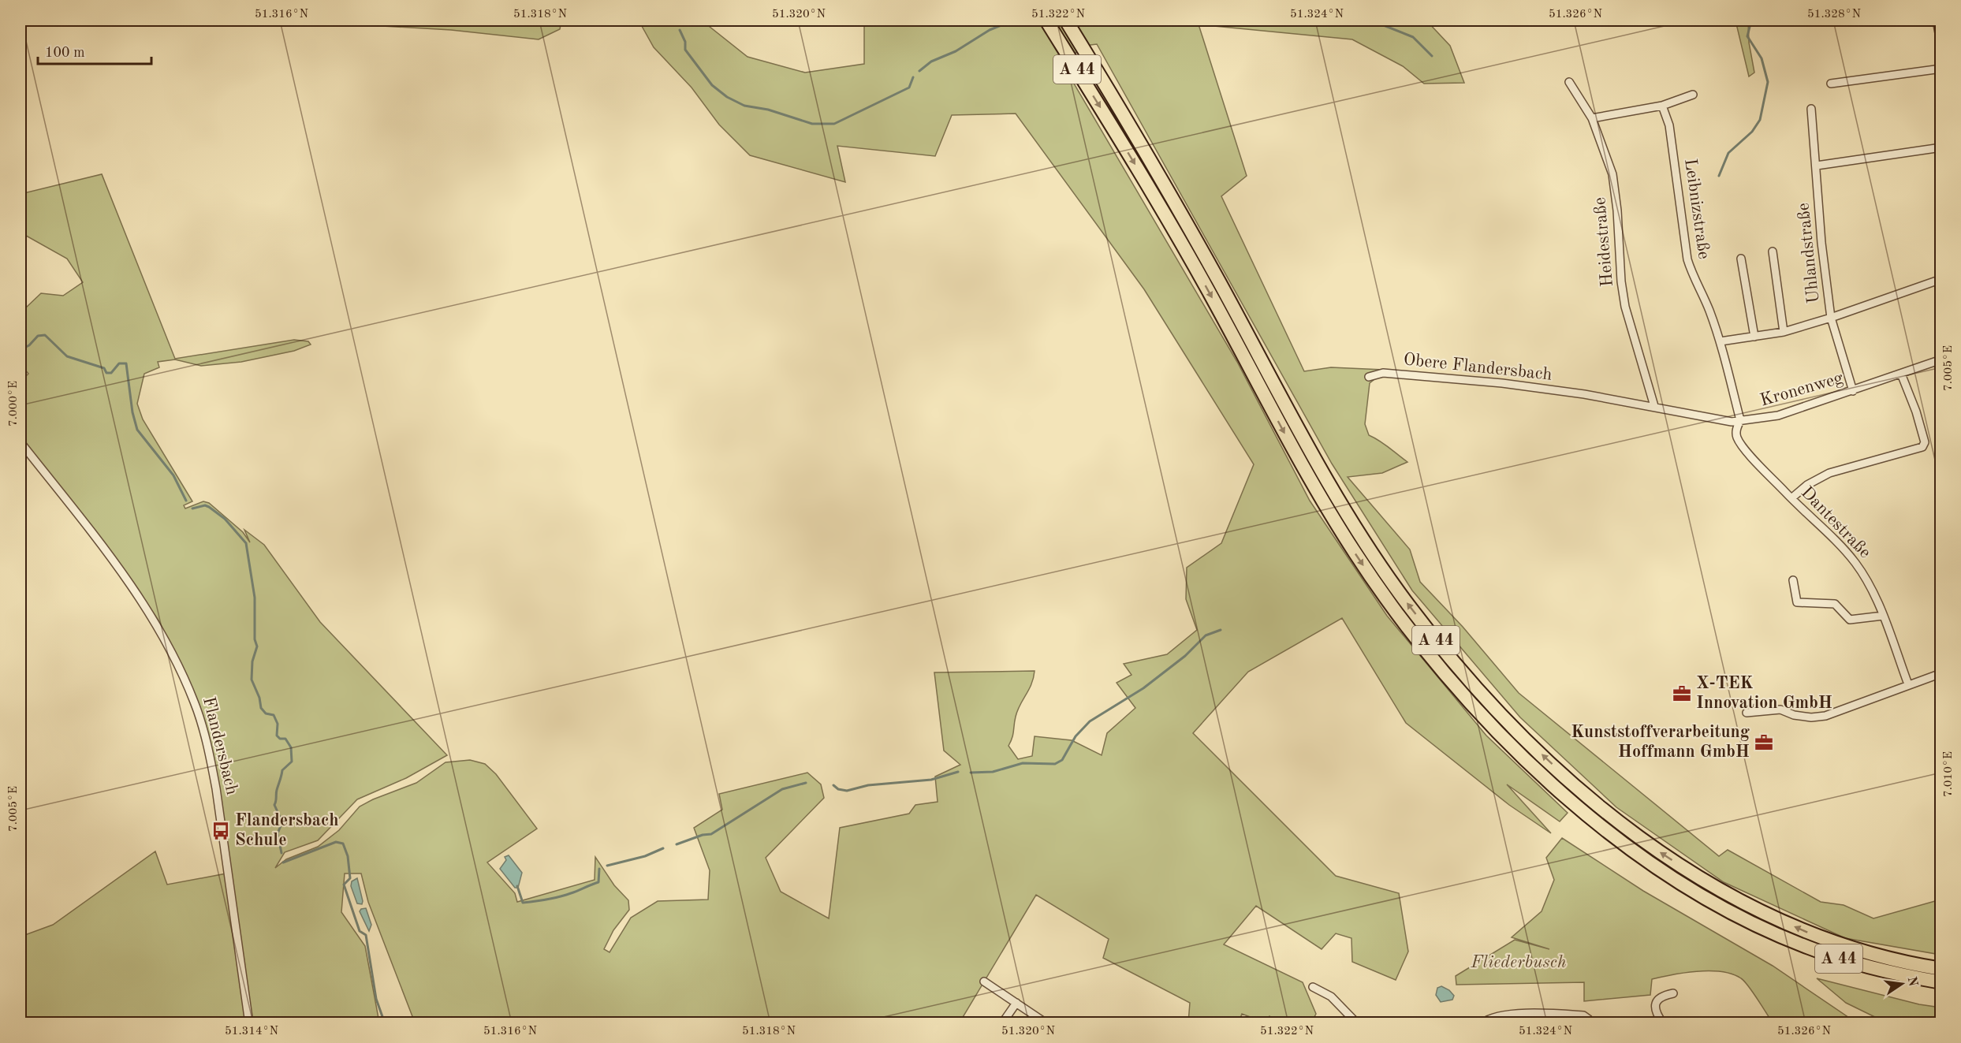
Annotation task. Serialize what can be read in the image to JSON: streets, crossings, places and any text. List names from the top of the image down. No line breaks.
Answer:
{"streets":{"highway":["A 44"],"street":["Leibnizstraße","Heidestraße","Uhlandstraße","Obere Flandersbach","Kronenweg","Dantestraße","Flandersbach"]},"crossings":[["Leibnizstraße","Kronenweg"],["Leibnizstraße","Dantestraße"],["Heidestraße","Kronenweg"],["Uhlandstraße","Kronenweg"],["Obere Flandersbach","Kronenweg"],["Kronenweg","Dantestraße"]],"parks":["Fliederbusch"],"places":{"office":["X-TEK Innovation GmbH","Kunststoffverarbeitung Hoffmann GmbH"],"bus stop":["Flandersbach Schule"]},"scale_bar":"100 m","north":"right","coordinates":["51.316°N","51.318°N","51.320°N","51.322°N","51.324°N","51.326°N","51.328°N","7.005°E","7.000°E","7.010°E","51.314°N"]}
